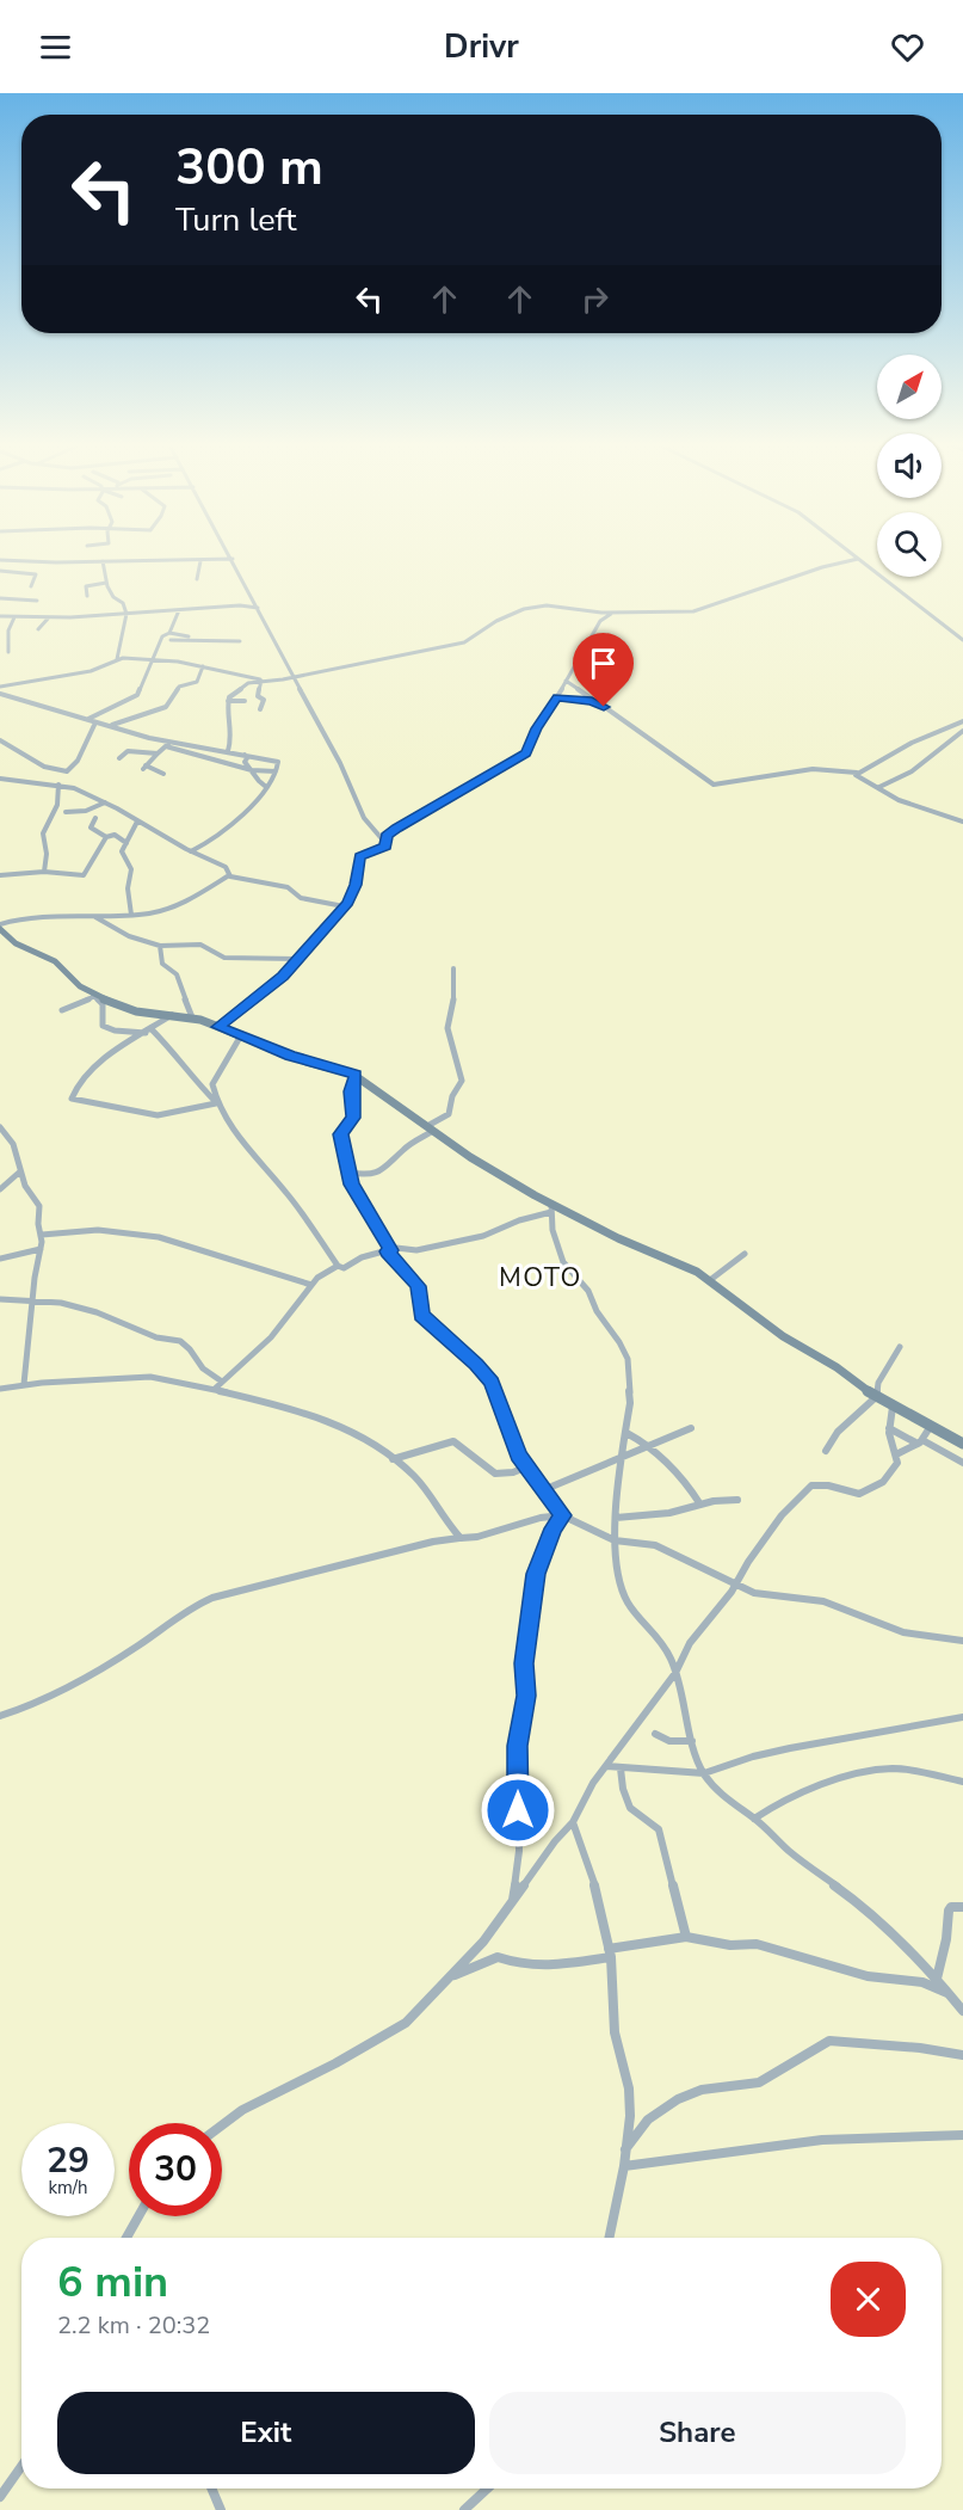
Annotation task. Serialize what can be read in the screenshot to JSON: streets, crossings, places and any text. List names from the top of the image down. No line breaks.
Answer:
{"districts":["MOTO"],"north":"top right","page":{"header":"Drivr","turn":["300 m","Turn left"],"speed":"29 km/h","limit":"30","heading":["6 min","2.2 km · 20:32"],"buttons":["Exit","Share"]}}
